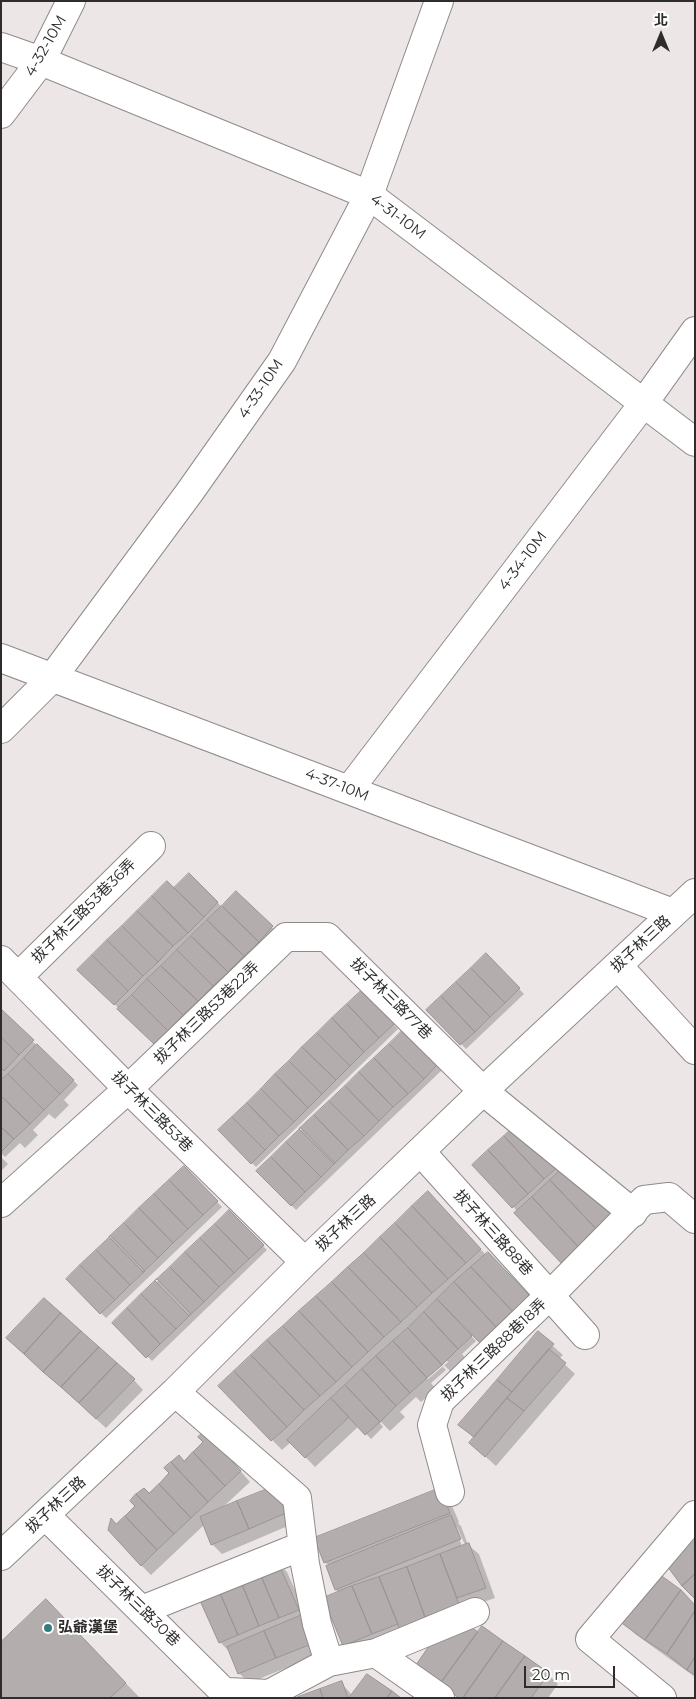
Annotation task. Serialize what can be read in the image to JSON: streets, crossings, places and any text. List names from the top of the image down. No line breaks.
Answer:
{"streets":{"street":["4-32-10M","4-31-10M","4-33-10M","4-34-10M","4-37-10M","拔子林三路53巷36弄","拔子林三路","拔子林三路77巷","拔子林三路53巷22弄","拔子林三路53巷","拔子林三路88巷","拔子林三路88巷18弄","拔子林三路30巷"]},"crossings":[["4-32-10M","4-31-10M"],["4-31-10M","4-33-10M"],["4-31-10M","4-34-10M"],["4-33-10M","4-37-10M"],["4-34-10M","4-37-10M"],["4-37-10M","拔子林三路"],["拔子林三路53巷36弄","拔子林三路53巷"],["拔子林三路","拔子林三路77巷"],["拔子林三路","拔子林三路53巷"],["拔子林三路","拔子林三路88巷"],["拔子林三路","拔子林三路30巷"],["拔子林三路77巷","拔子林三路53巷22弄"],["拔子林三路77巷","拔子林三路88巷18弄"],["拔子林三路53巷22弄","拔子林三路53巷"],["拔子林三路88巷","拔子林三路88巷18弄"]],"places":["弘爺漢堡"],"scale_bar":"20 m","north":"top"}
